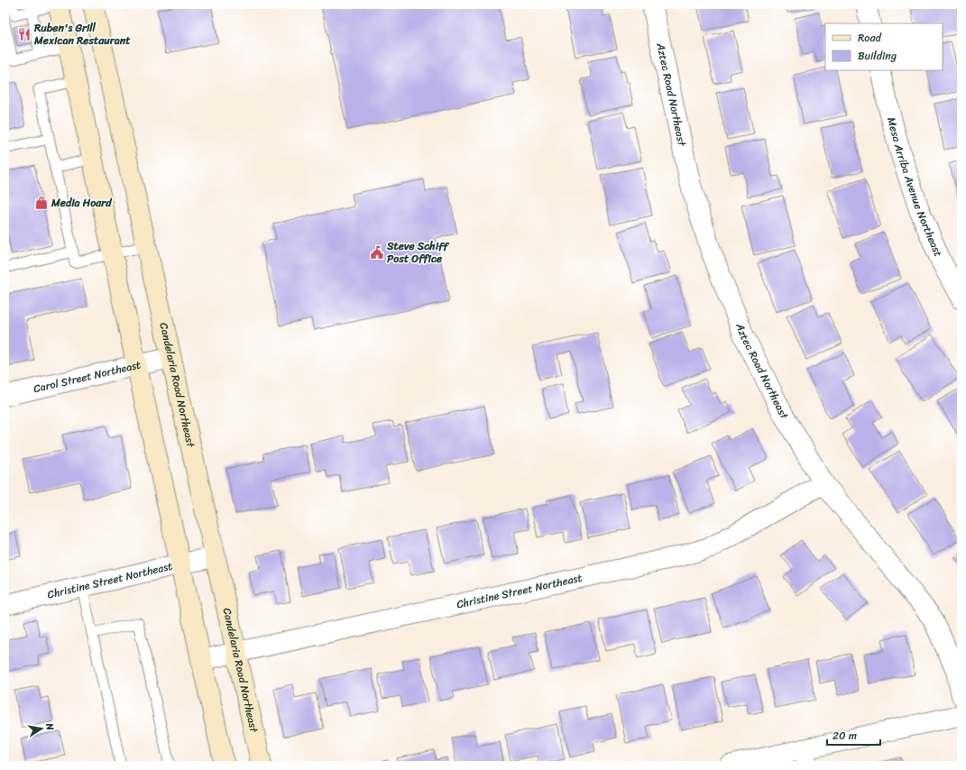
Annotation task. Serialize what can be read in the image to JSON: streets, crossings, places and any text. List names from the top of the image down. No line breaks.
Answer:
{"streets":{"main road":["Candelaria Road Northeast"],"street":["Aztec Road Northeast","Mesa Arriba Avenue Northeast","Carol Street Northeast","Christine Street Northeast"]},"crossings":[["Aztec Road Northeast","Christine Street Northeast"],["Carol Street Northeast","Candelaria Road Northeast"],["Candelaria Road Northeast","Christine Street Northeast"]],"places":{"restaurant":["Ruben's Grill Mexican Restaurant"],"shop":["Media Hoard"],"public building":["Steve Schiff Post Office"]},"legend":["Road","Building"],"scale_bar":"20 m","north":"right"}
